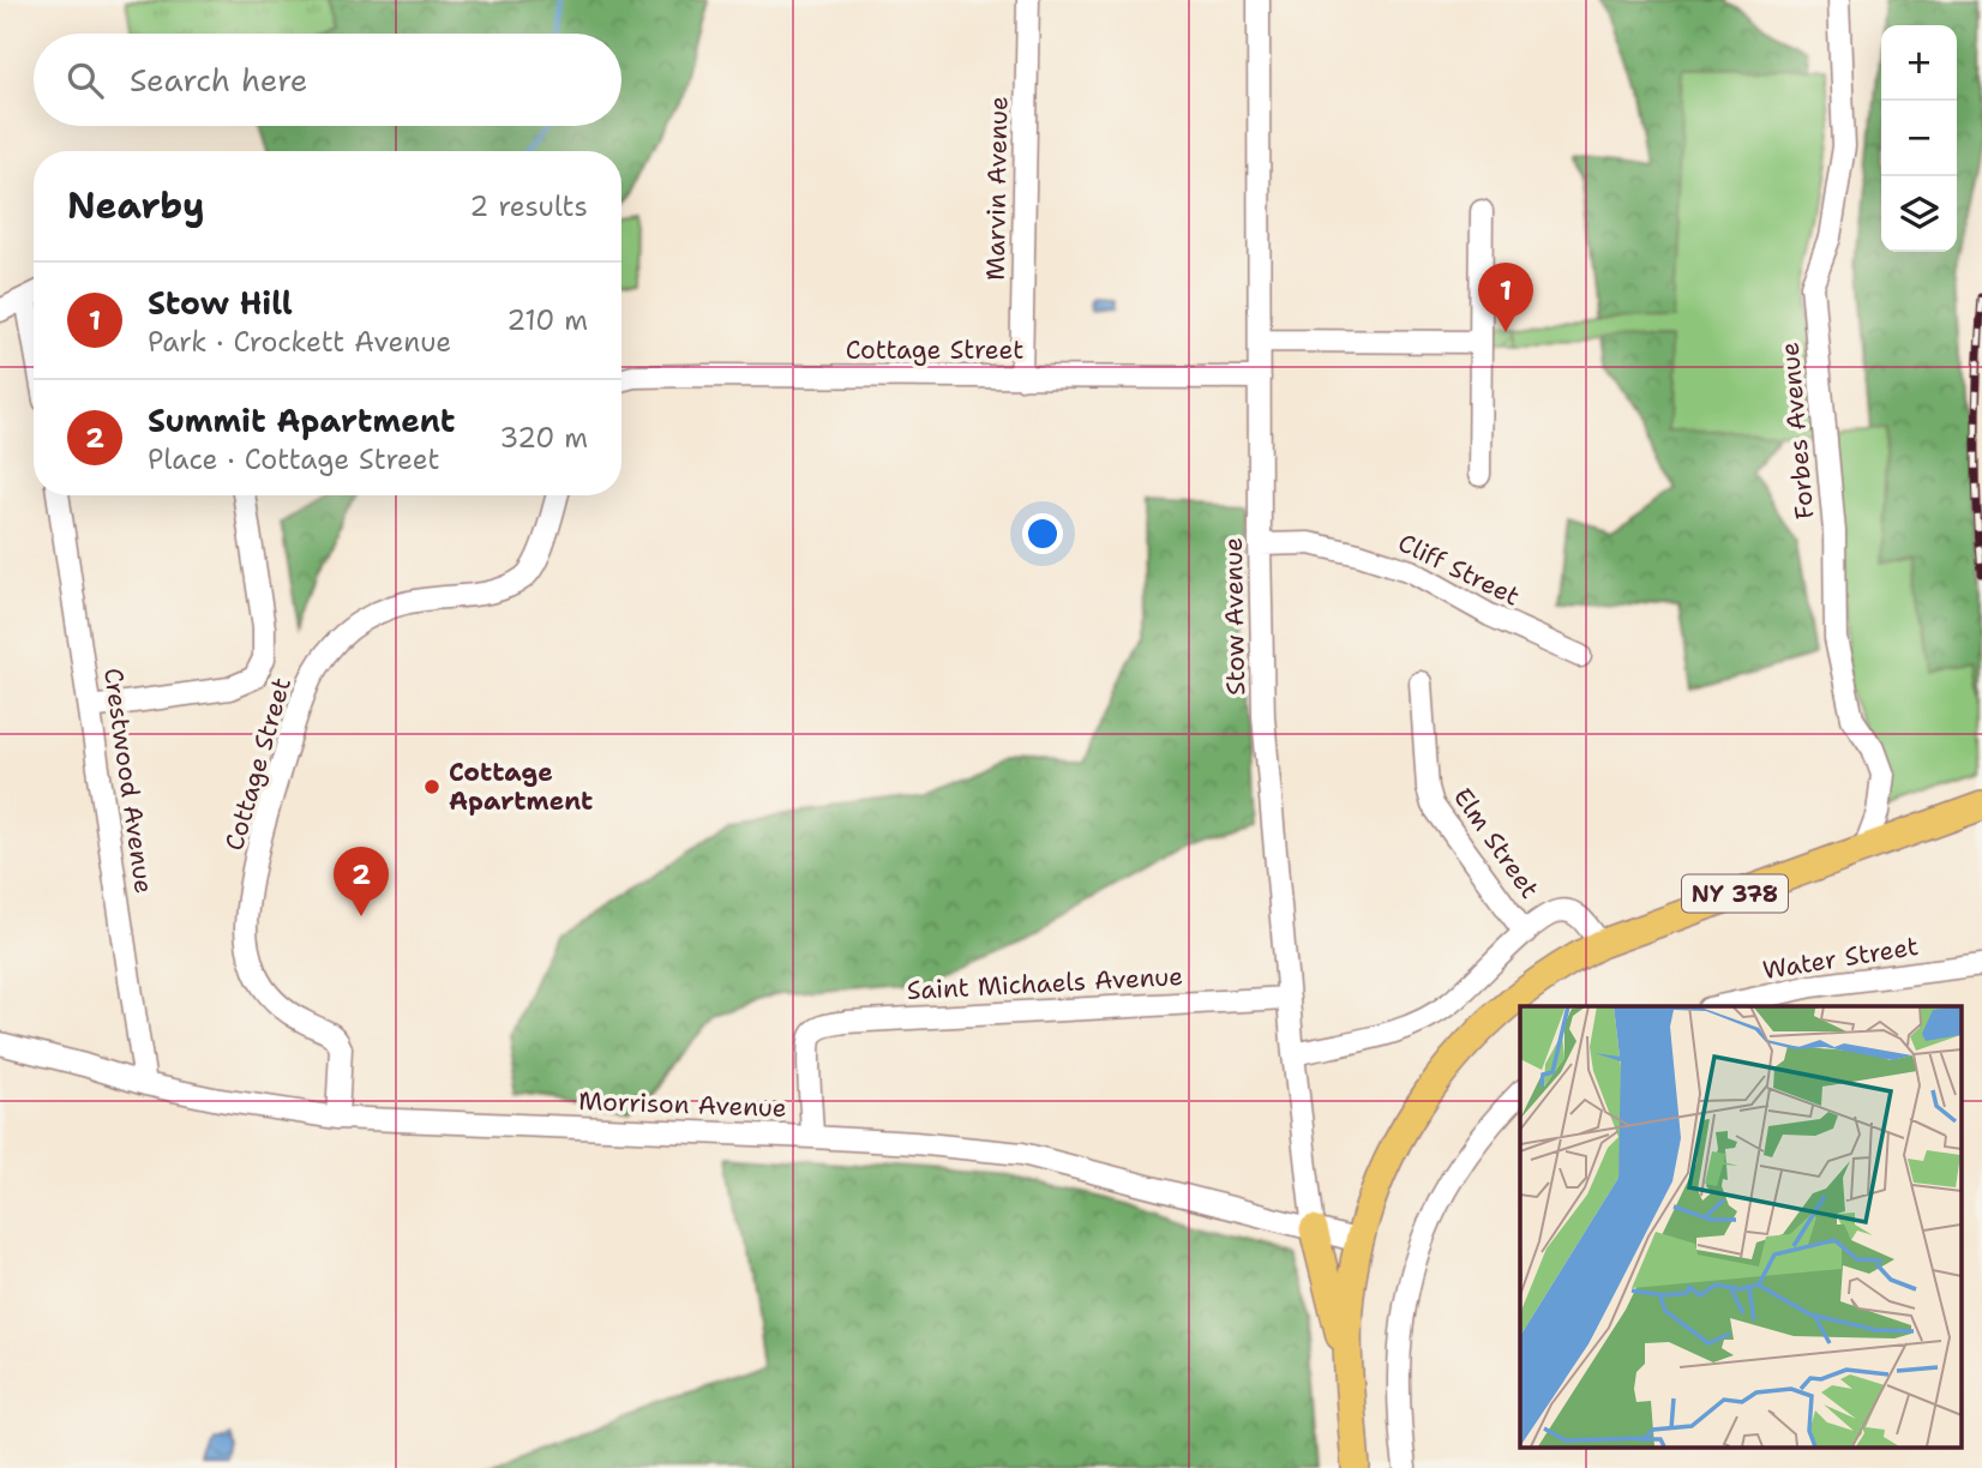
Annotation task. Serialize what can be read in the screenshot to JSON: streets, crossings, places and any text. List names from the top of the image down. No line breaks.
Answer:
{"streets":{"main road":["NY 378"],"street":["Marvin Avenue","Cottage Street","Forbes Avenue","Cliff Street","Stow Avenue","Crestwood Avenue","Elm Street","Water Street","Saint Michaels Avenue","Morrison Avenue"]},"crossings":[["Marvin Avenue","Cottage Street"],["Cottage Street","Stow Avenue"],["Cottage Street","Morrison Avenue"],["Forbes Avenue","NY 378"],["Cliff Street","Stow Avenue"],["Stow Avenue","Saint Michaels Avenue"],["Stow Avenue","Morrison Avenue"],["Crestwood Avenue","Morrison Avenue"],["NY 378","Morrison Avenue"],["Saint Michaels Avenue","Morrison Avenue"]],"places":["Cottage Apartment"],"page":{"map_buttons":["+","−"],"search":"Search here","heading":["Nearby","2 results"],"list":[{"mark":"1","name":"Stow Hill","note":"Park · Crockett Avenue","value":"210 m"},{"mark":"2","name":"Summit Apartment","note":"Place · Cottage Street","value":"320 m"}],"pins":["1","2"]}}
